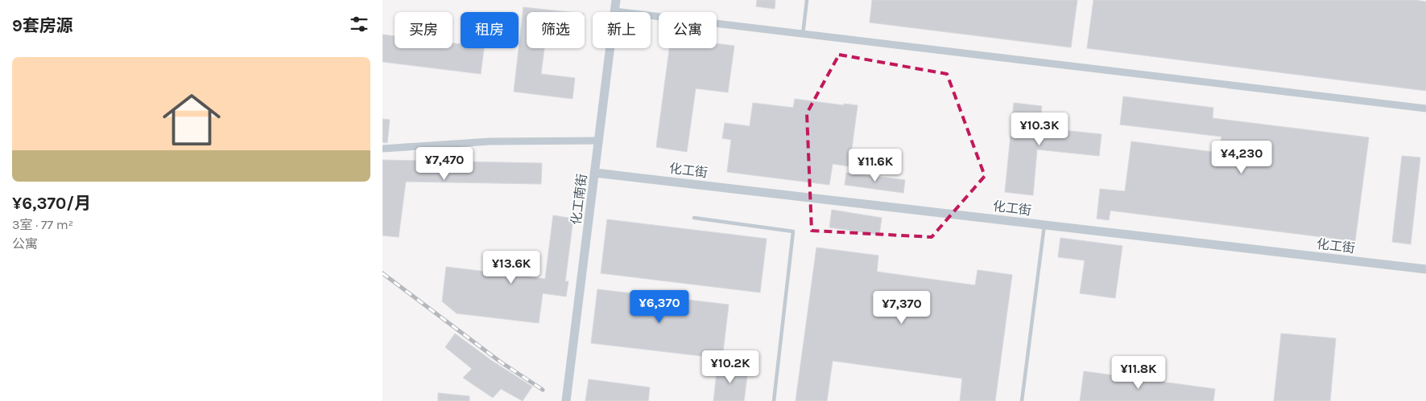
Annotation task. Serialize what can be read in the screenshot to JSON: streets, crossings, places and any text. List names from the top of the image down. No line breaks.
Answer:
{"streets":{"street":["化工街","化工南街"]},"crossings":[["化工街","化工南街"]],"page":{"heading":"9套房源","chip":["买房","租房","筛选","新上","公寓"],"list":[{"name":"¥6,370/月","note":"3室 · 77 m² · 公寓"}],"price":["¥10.3K","¥4,230","¥7,470","¥11.6K","¥13.6K","¥6,370","¥7,370","¥10.2K","¥11.8K"]}}
